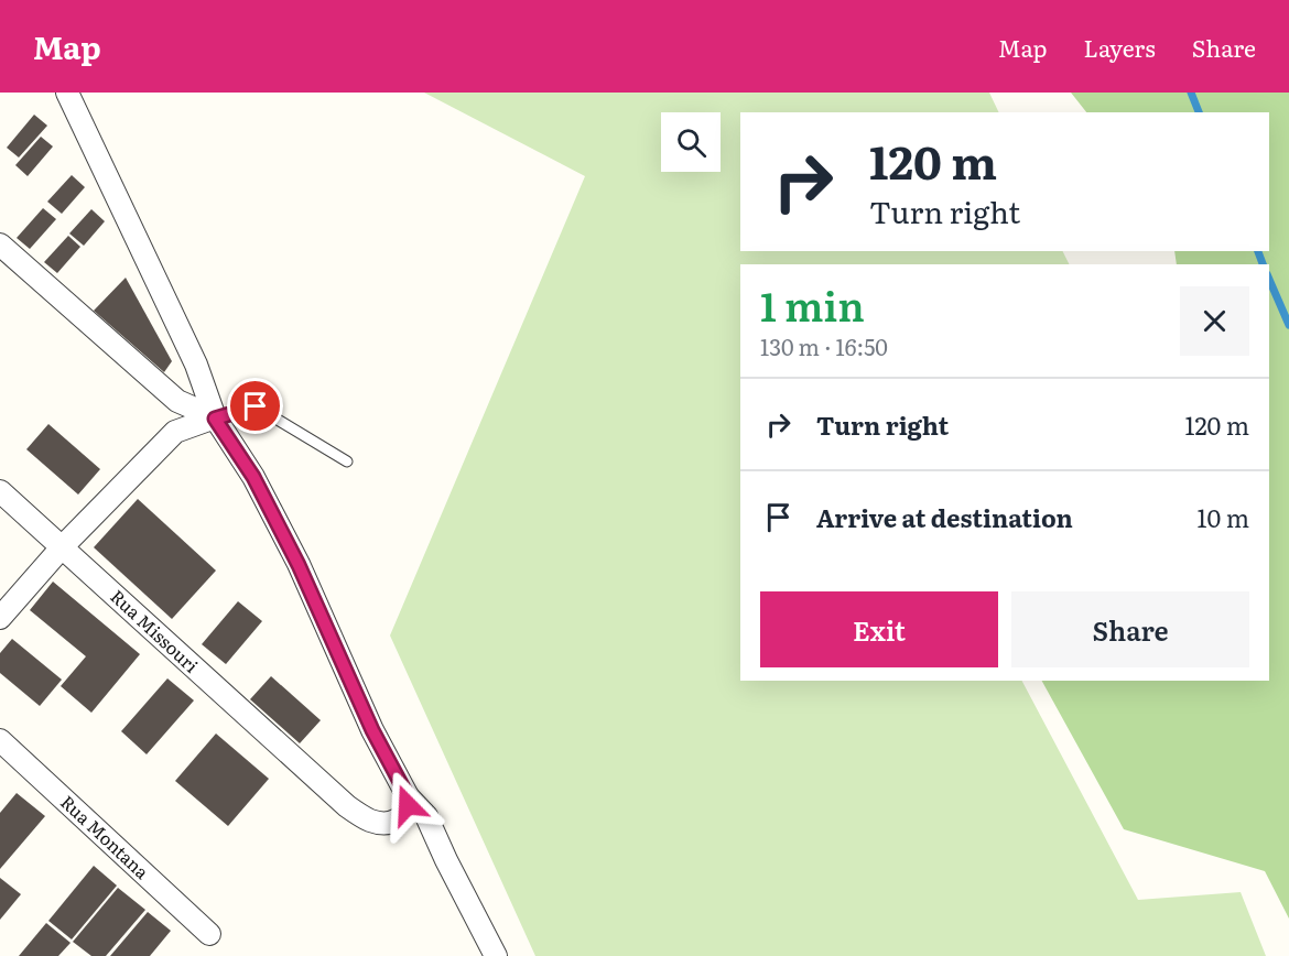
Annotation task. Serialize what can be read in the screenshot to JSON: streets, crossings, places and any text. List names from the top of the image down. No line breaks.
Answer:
{"streets":{"street":["Rua Missouri","Rua Montana"]},"page":{"header":"Map","nav":["Map","Layers","Share"],"turn":["120 m","Turn right"],"heading":["1 min","130 m · 16:50"],"list":[{"name":"Turn right","value":"120 m"},{"name":"Arrive at destination","value":"10 m"}],"buttons":["Exit","Share"]}}
